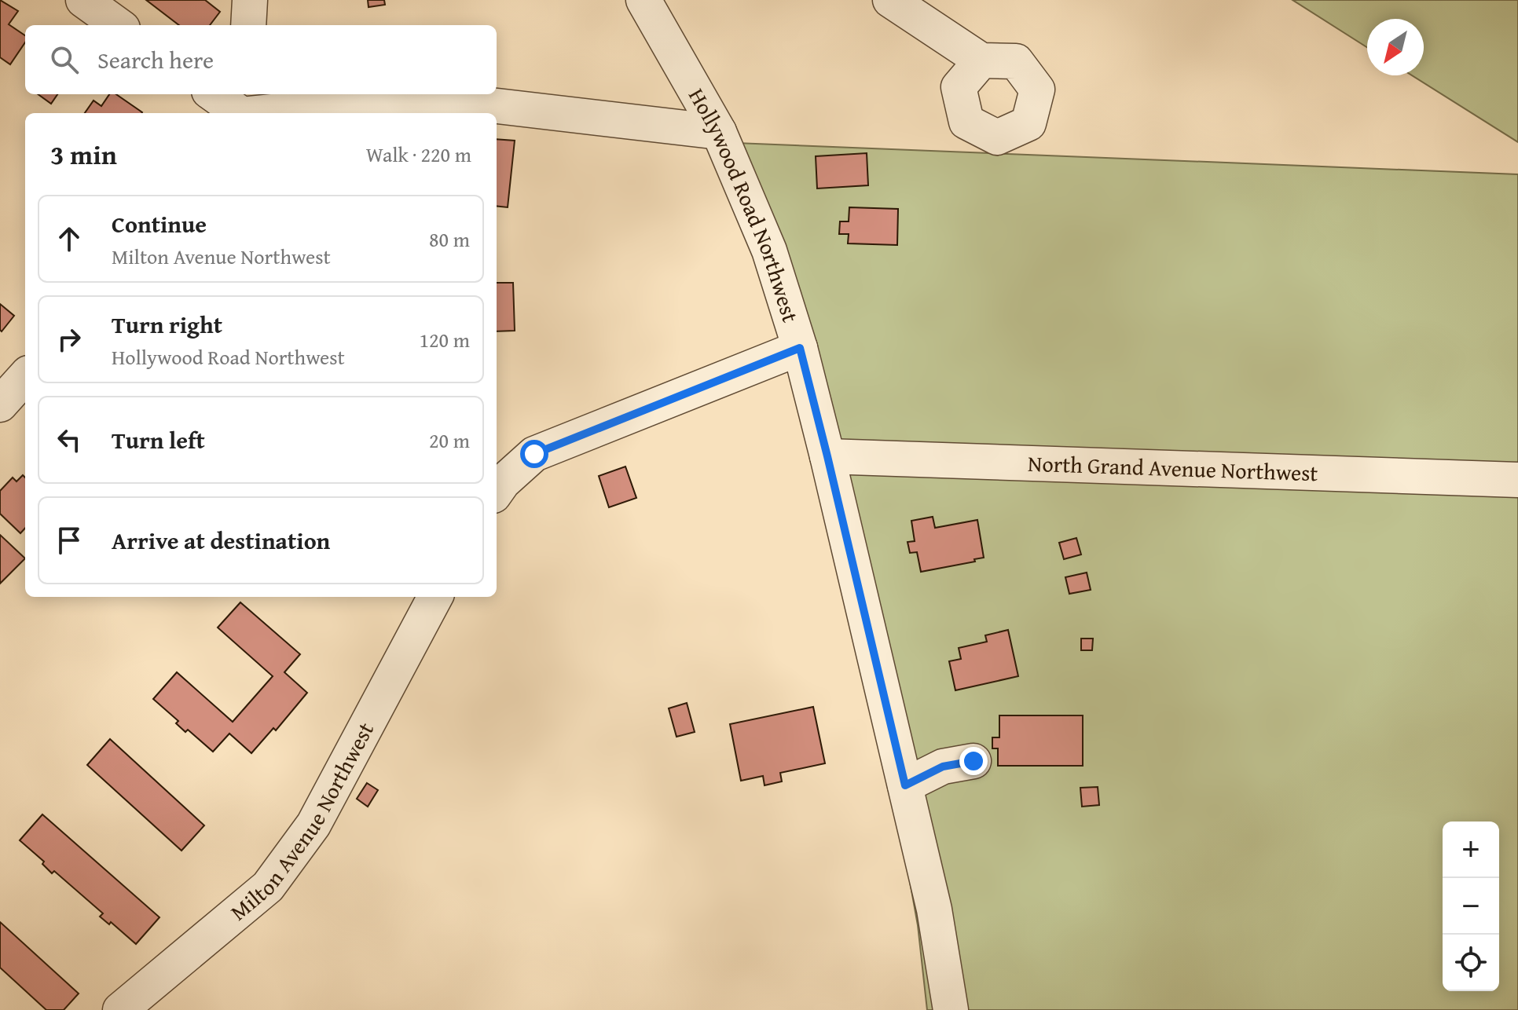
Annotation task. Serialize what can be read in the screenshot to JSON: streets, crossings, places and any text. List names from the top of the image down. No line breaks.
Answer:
{"streets":{"street":["Hollywood Road Northwest","North Grand Avenue Northwest","Milton Avenue Northwest"]},"crossings":[["Hollywood Road Northwest","North Grand Avenue Northwest"]],"north":"bottom left","page":{"search":"Search here","heading":["3 min","Walk · 220 m"],"list":[["Continue","Milton Avenue Northwest","80 m"],["Turn right","Hollywood Road Northwest","120 m"],["Turn left","20 m"],"Arrive at destination"],"map_buttons":["+","−"]}}
